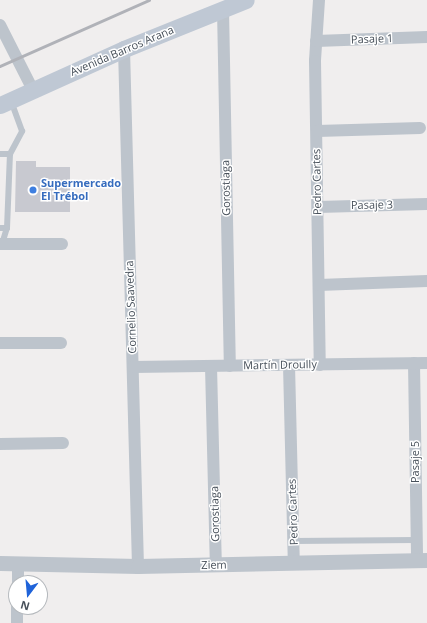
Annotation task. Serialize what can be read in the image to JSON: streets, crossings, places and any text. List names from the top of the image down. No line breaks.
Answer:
{"streets":{"main road":["Avenida Barros Arana"],"street":["Pasaje 1","Pedro Cartes","Gorostiaga","Pasaje 3","Cornelio Saavedra","Martín Droully","Pasaje 5","Ziem"]},"crossings":[["Pasaje 1","Pedro Cartes"],["Avenida Barros Arana","Gorostiaga"],["Avenida Barros Arana","Cornelio Saavedra"],["Pedro Cartes","Pasaje 3"],["Pedro Cartes","Martín Droully"],["Pedro Cartes","Ziem"],["Gorostiaga","Martín Droully"],["Gorostiaga","Ziem"],["Cornelio Saavedra","Martín Droully"],["Cornelio Saavedra","Ziem"],["Martín Droully","Pasaje 5"],["Pasaje 5","Ziem"]],"places":["Supermercado El Trébol"],"north":"bottom"}
